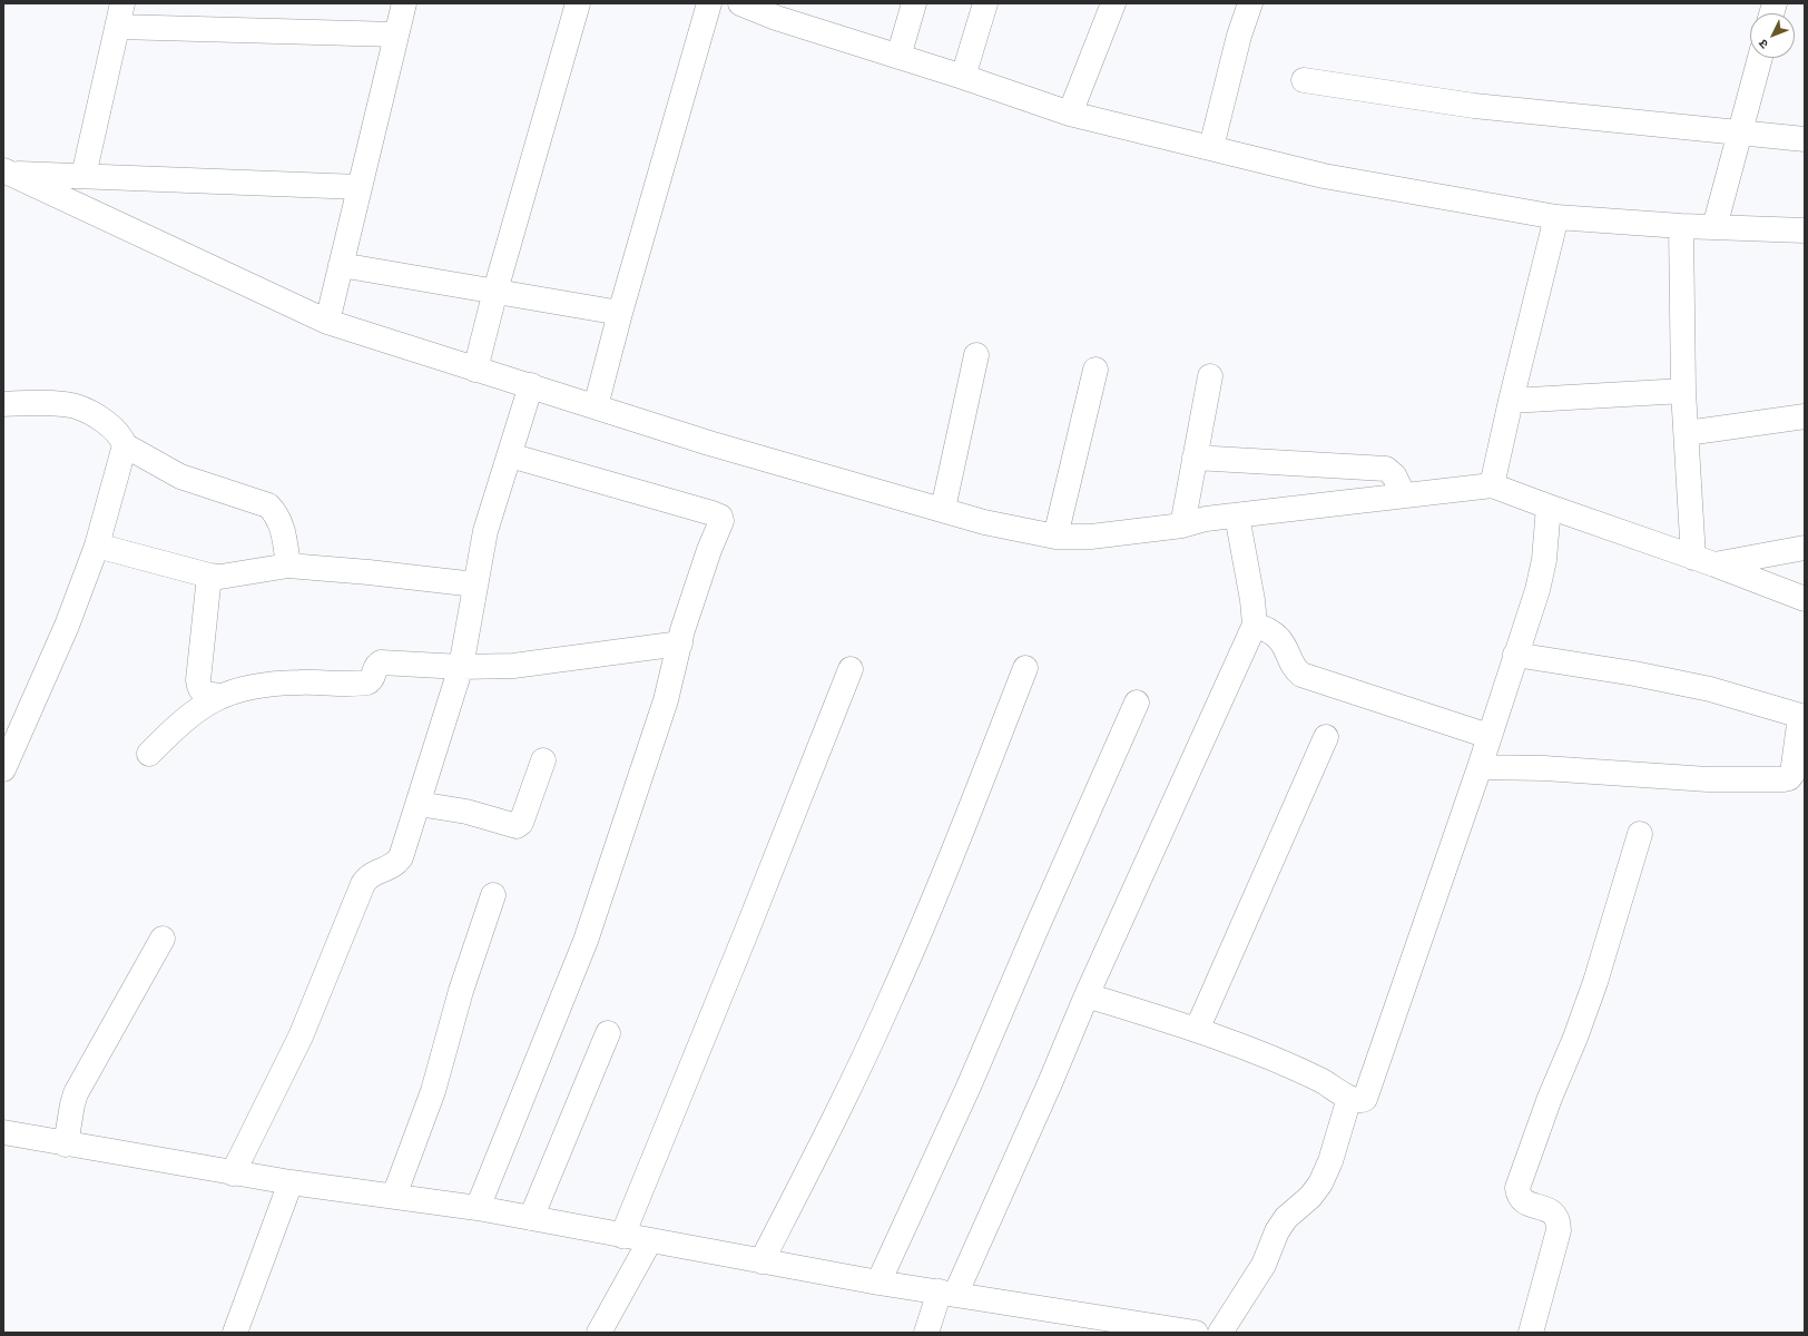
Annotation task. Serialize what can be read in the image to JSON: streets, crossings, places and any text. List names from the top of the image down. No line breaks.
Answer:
{"north":"bottom left"}
